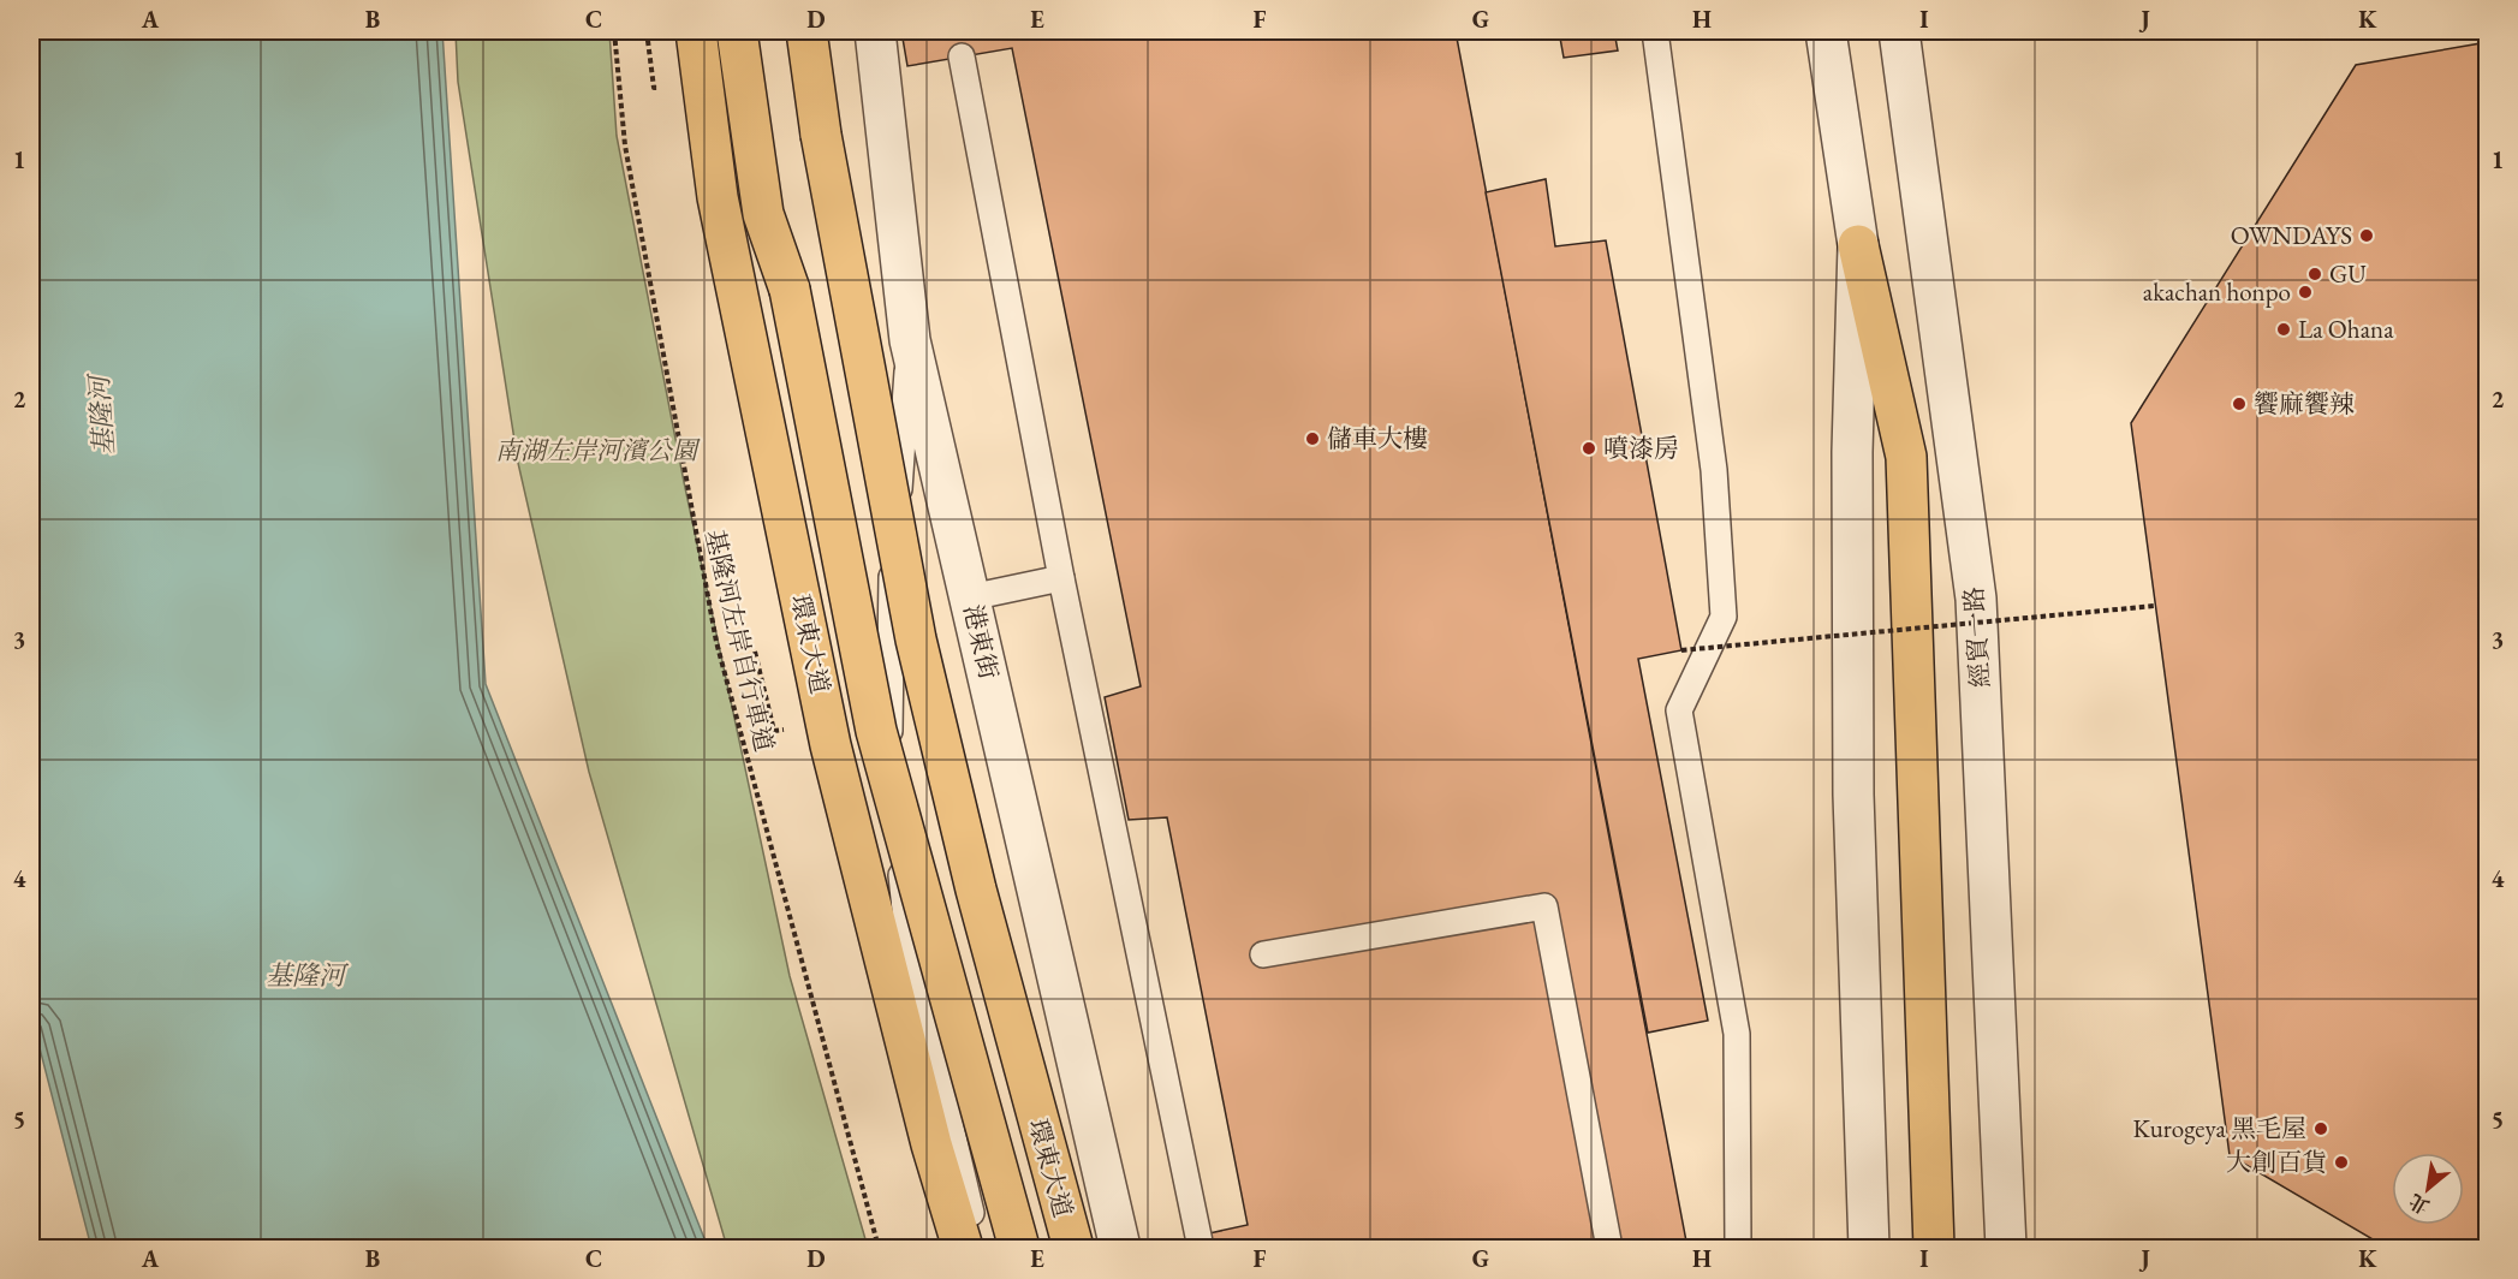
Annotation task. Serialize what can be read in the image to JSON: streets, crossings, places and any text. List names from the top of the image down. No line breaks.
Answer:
{"streets":{"highway":["環東大道"],"street":["經貿一路","港東街"],"path":["基隆河左岸自行車道"]},"water":["基隆河"],"parks":["南湖左岸河濱公園"],"places":["OWNDAYS","GU","akachan honpo","La Ohana","饗麻饗辣","儲車大樓","噴漆房","Kurogeya 黑毛屋","大創百貨"],"north":"bottom left","grid":{"columns":["A","B","C","D","E","F","G","H","I","J","K"],"rows":["1","2","3","4","5"]}}
